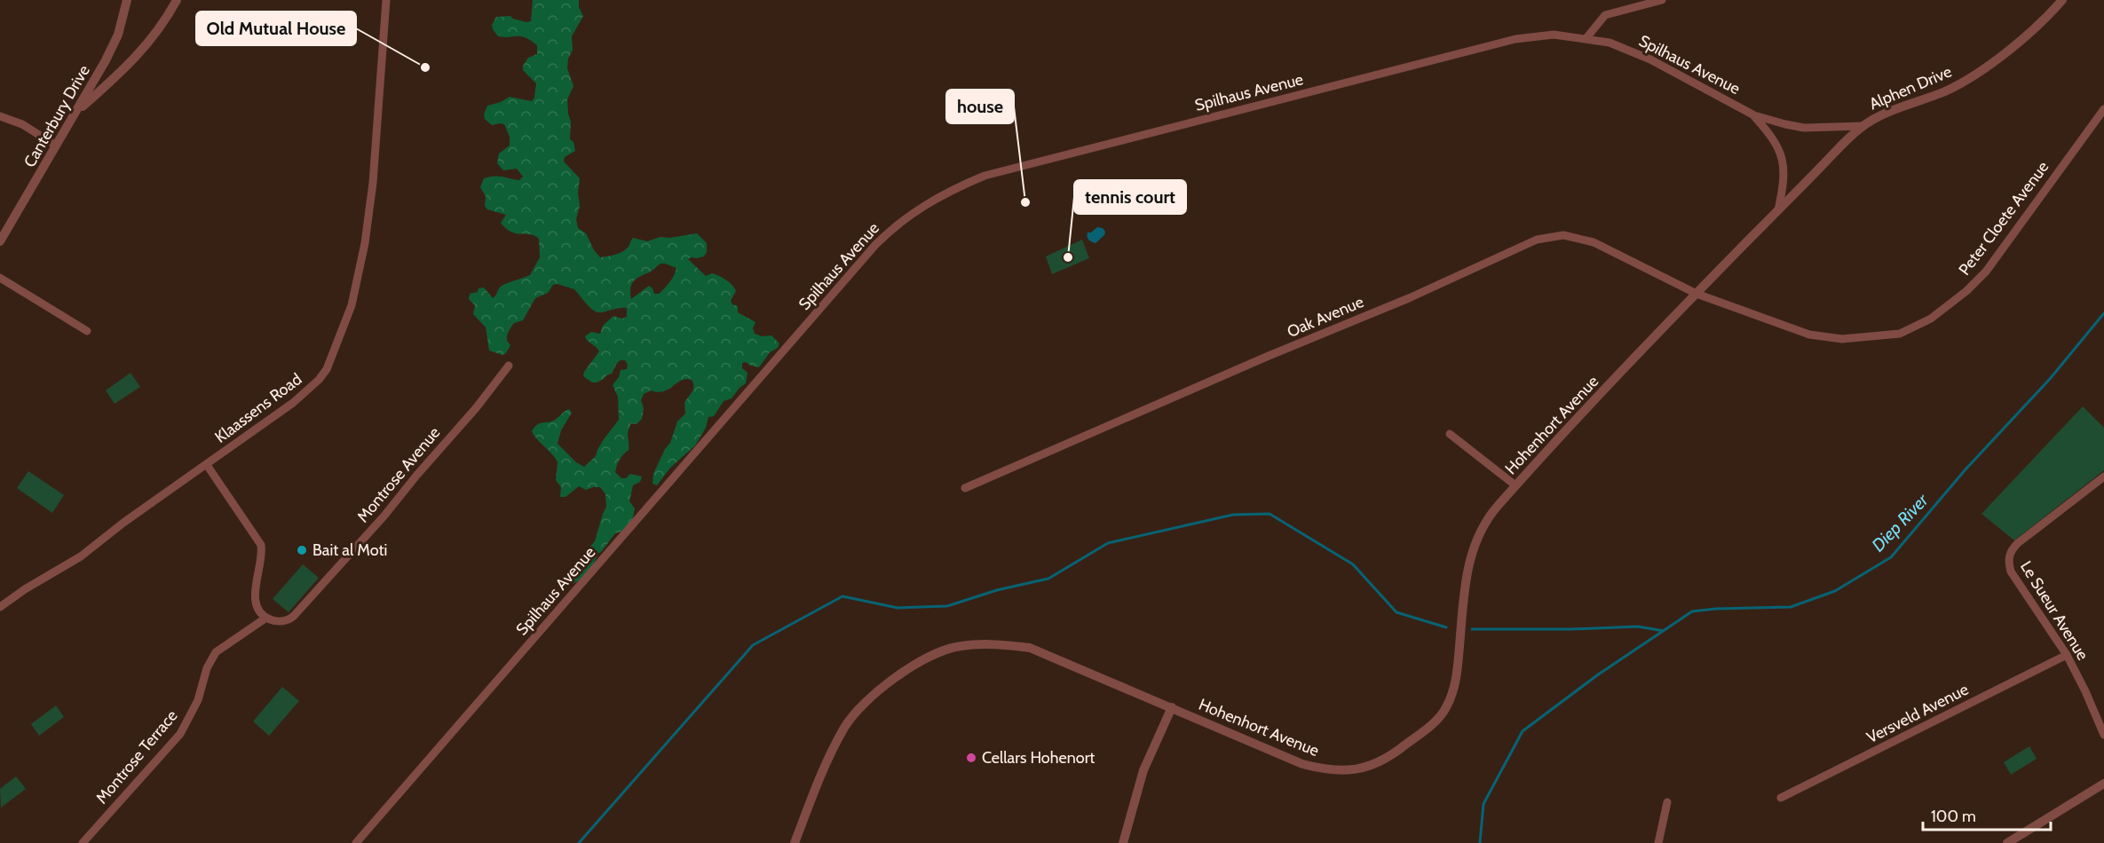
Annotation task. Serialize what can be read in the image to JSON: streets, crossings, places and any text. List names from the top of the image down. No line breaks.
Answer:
{"streets":{"street":["Spilhaus Avenue","Alphen Drive","Canterbury Drive","Peter Cloete Avenue","Oak Avenue","Klaassens Road","Hohenhort Avenue","Montrose Avenue","Le Sueur Avenue","Versveld Avenue","Montrose Terrace"]},"crossings":[["Spilhaus Avenue","Alphen Drive"],["Spilhaus Avenue","Hohenhort Avenue"],["Alphen Drive","Hohenhort Avenue"],["Peter Cloete Avenue","Oak Avenue"],["Peter Cloete Avenue","Hohenhort Avenue"],["Oak Avenue","Hohenhort Avenue"],["Montrose Avenue","Montrose Terrace"],["Le Sueur Avenue","Versveld Avenue"]],"water":["Diep River"],"places":["Old Mutual House","house","tennis court","Bait al Moti","Cellars Hohenort"],"scale_bar":"100 m"}
